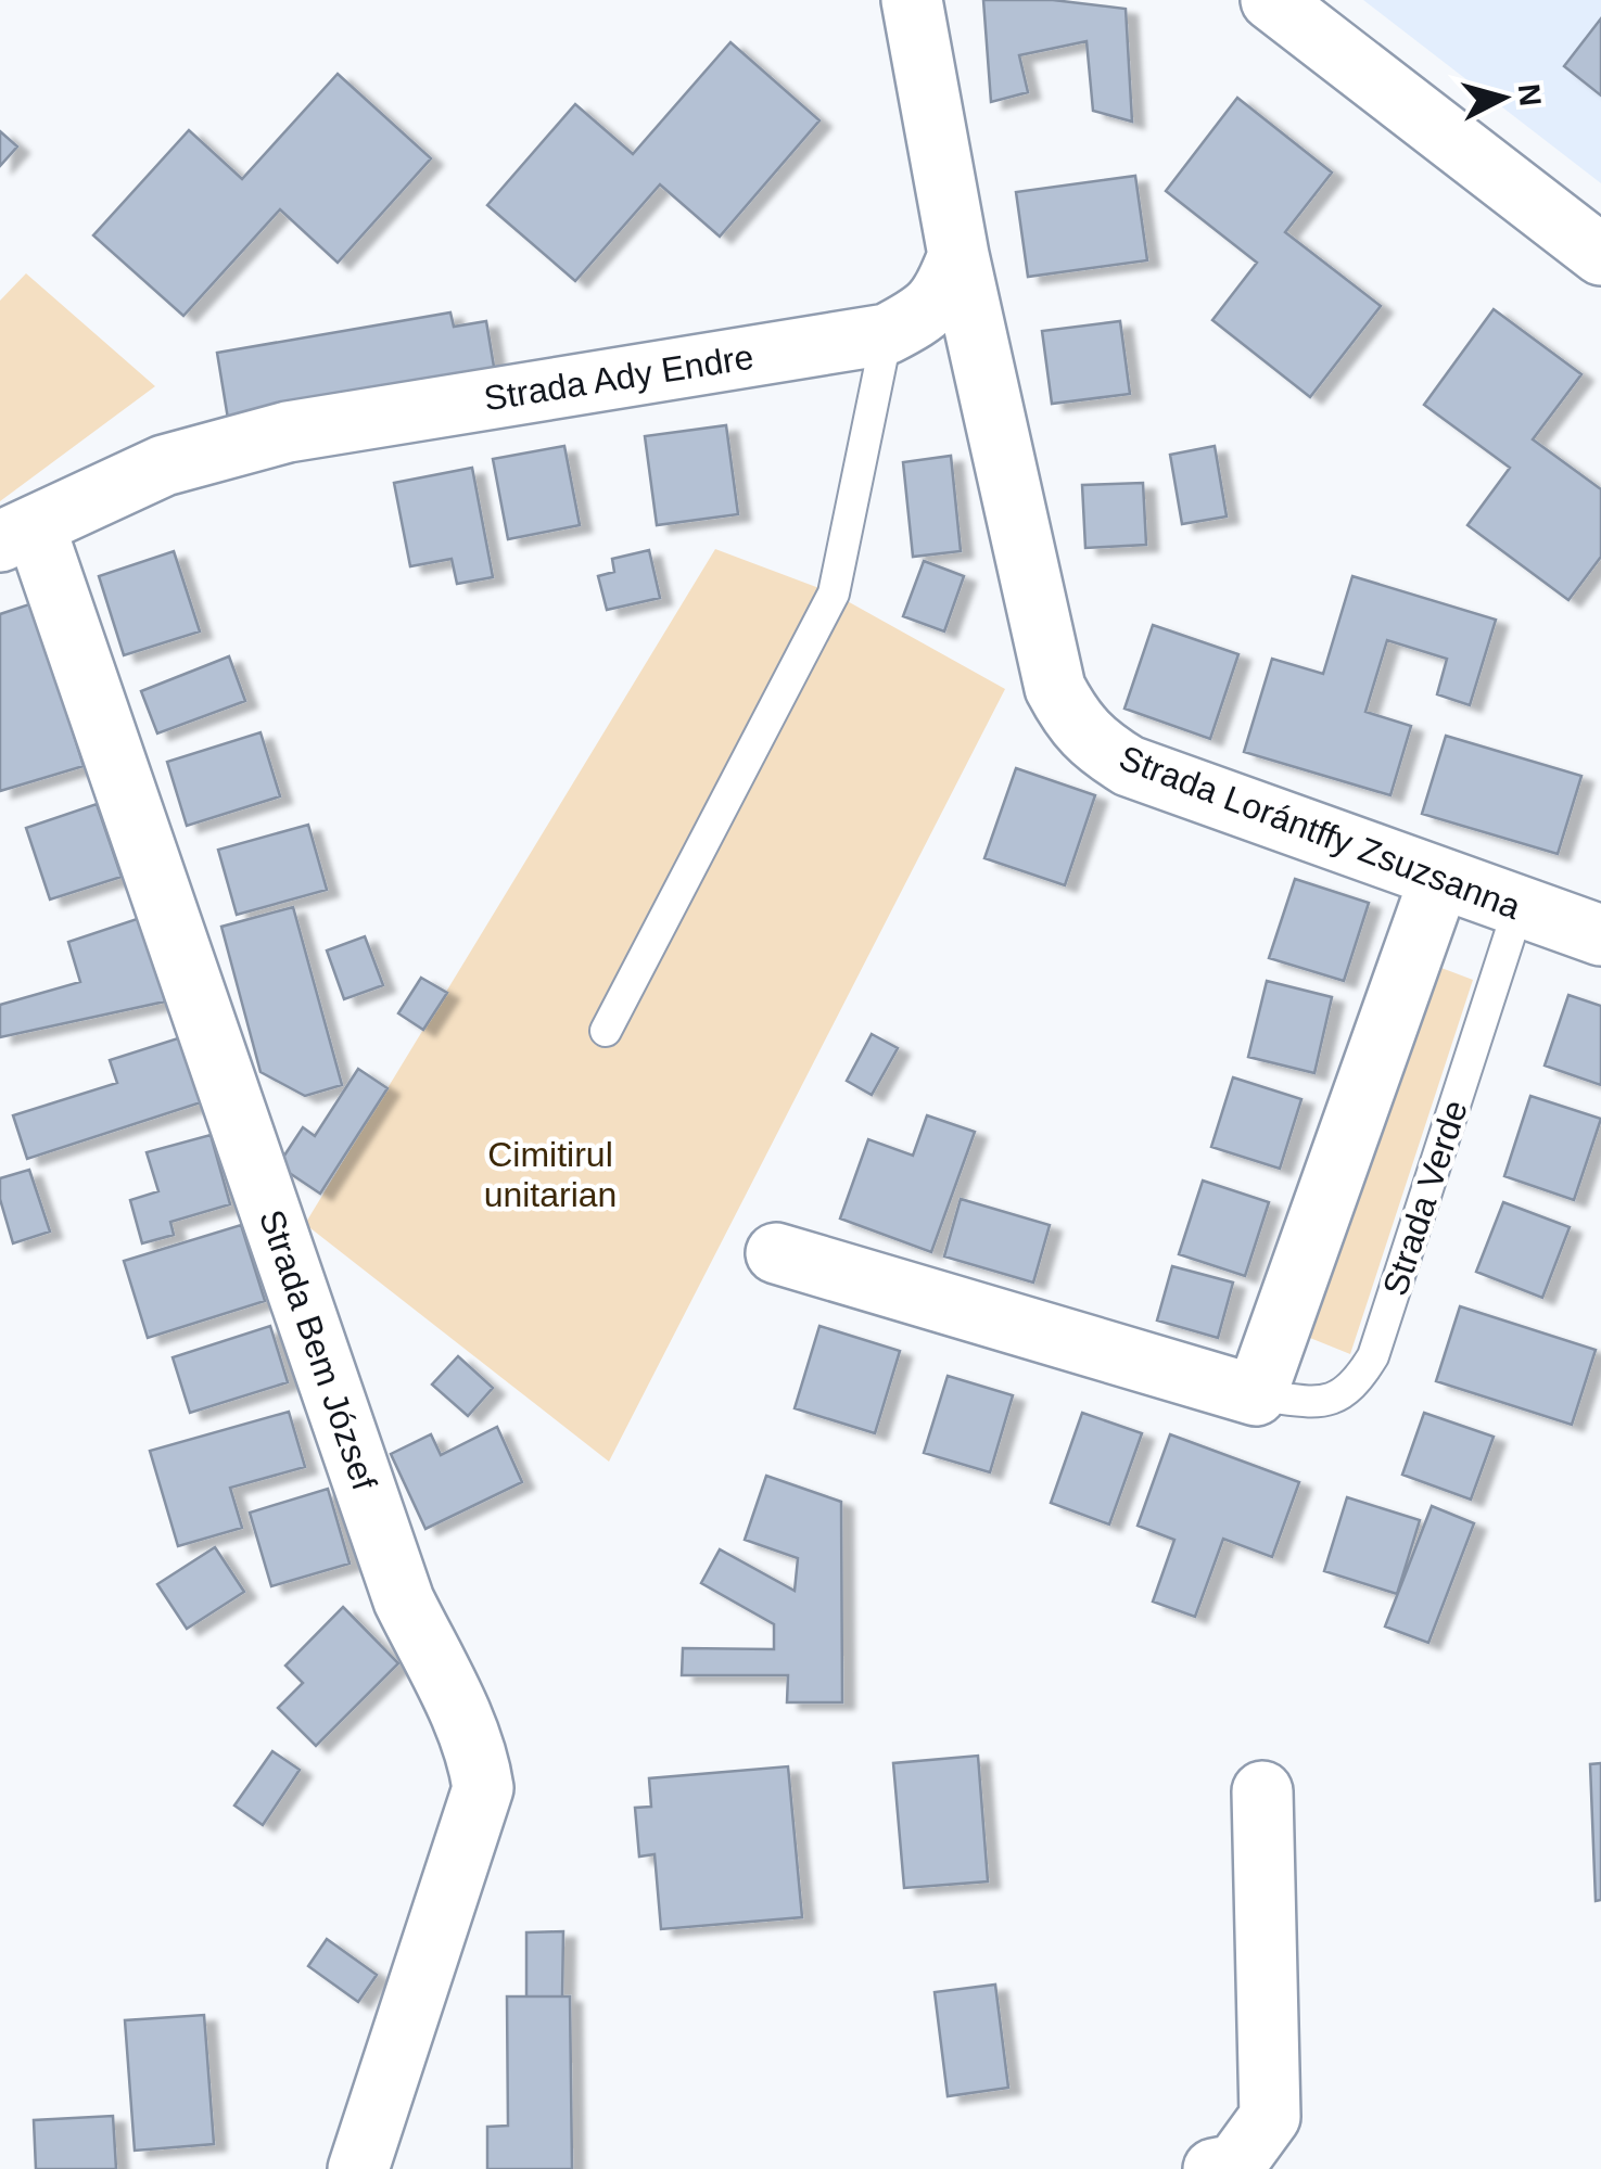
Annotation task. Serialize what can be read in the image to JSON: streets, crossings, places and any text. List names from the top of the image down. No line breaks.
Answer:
{"streets":{"street":["Strada Ady Endre","Strada Lorántffy Zsuzsanna","Strada Verde","Strada Bem József"]},"crossings":[["Strada Ady Endre","Strada Lorántffy Zsuzsanna"],["Strada Ady Endre","Strada Bem József"],["Strada Lorántffy Zsuzsanna","Strada Verde"]],"parks":["Cimitirul unitarian"],"north":"right"}
